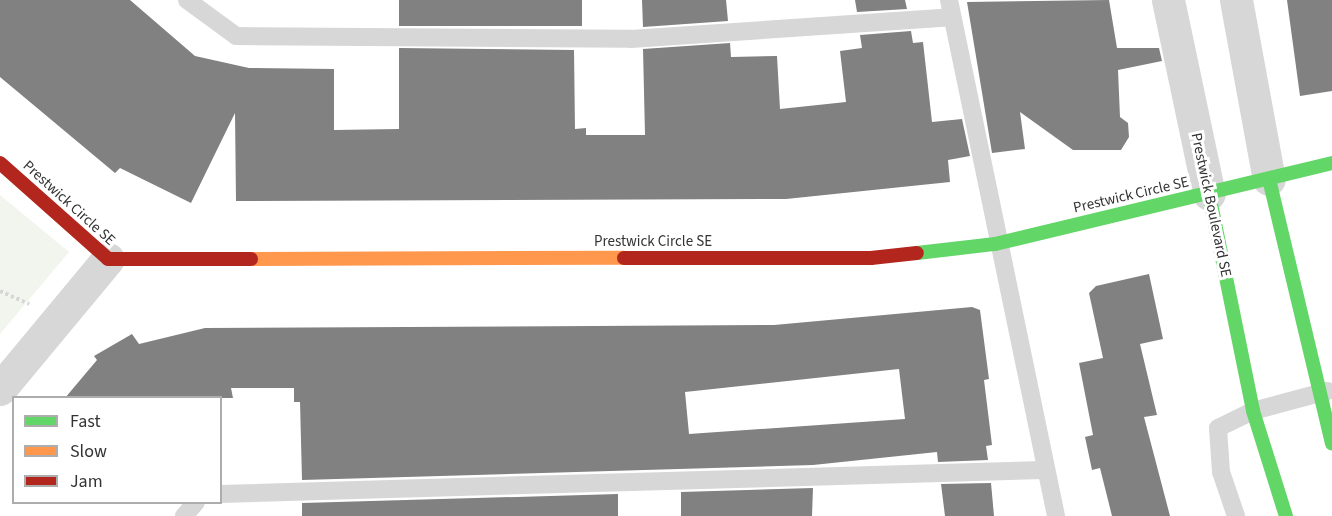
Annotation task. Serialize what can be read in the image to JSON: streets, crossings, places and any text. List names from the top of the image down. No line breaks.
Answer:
{"streets":{"street":["Prestwick Circle SE","Prestwick Boulevard SE"]},"crossings":[["Prestwick Circle SE","Prestwick Boulevard SE"]],"legend":["Fast","Slow","Jam"]}
